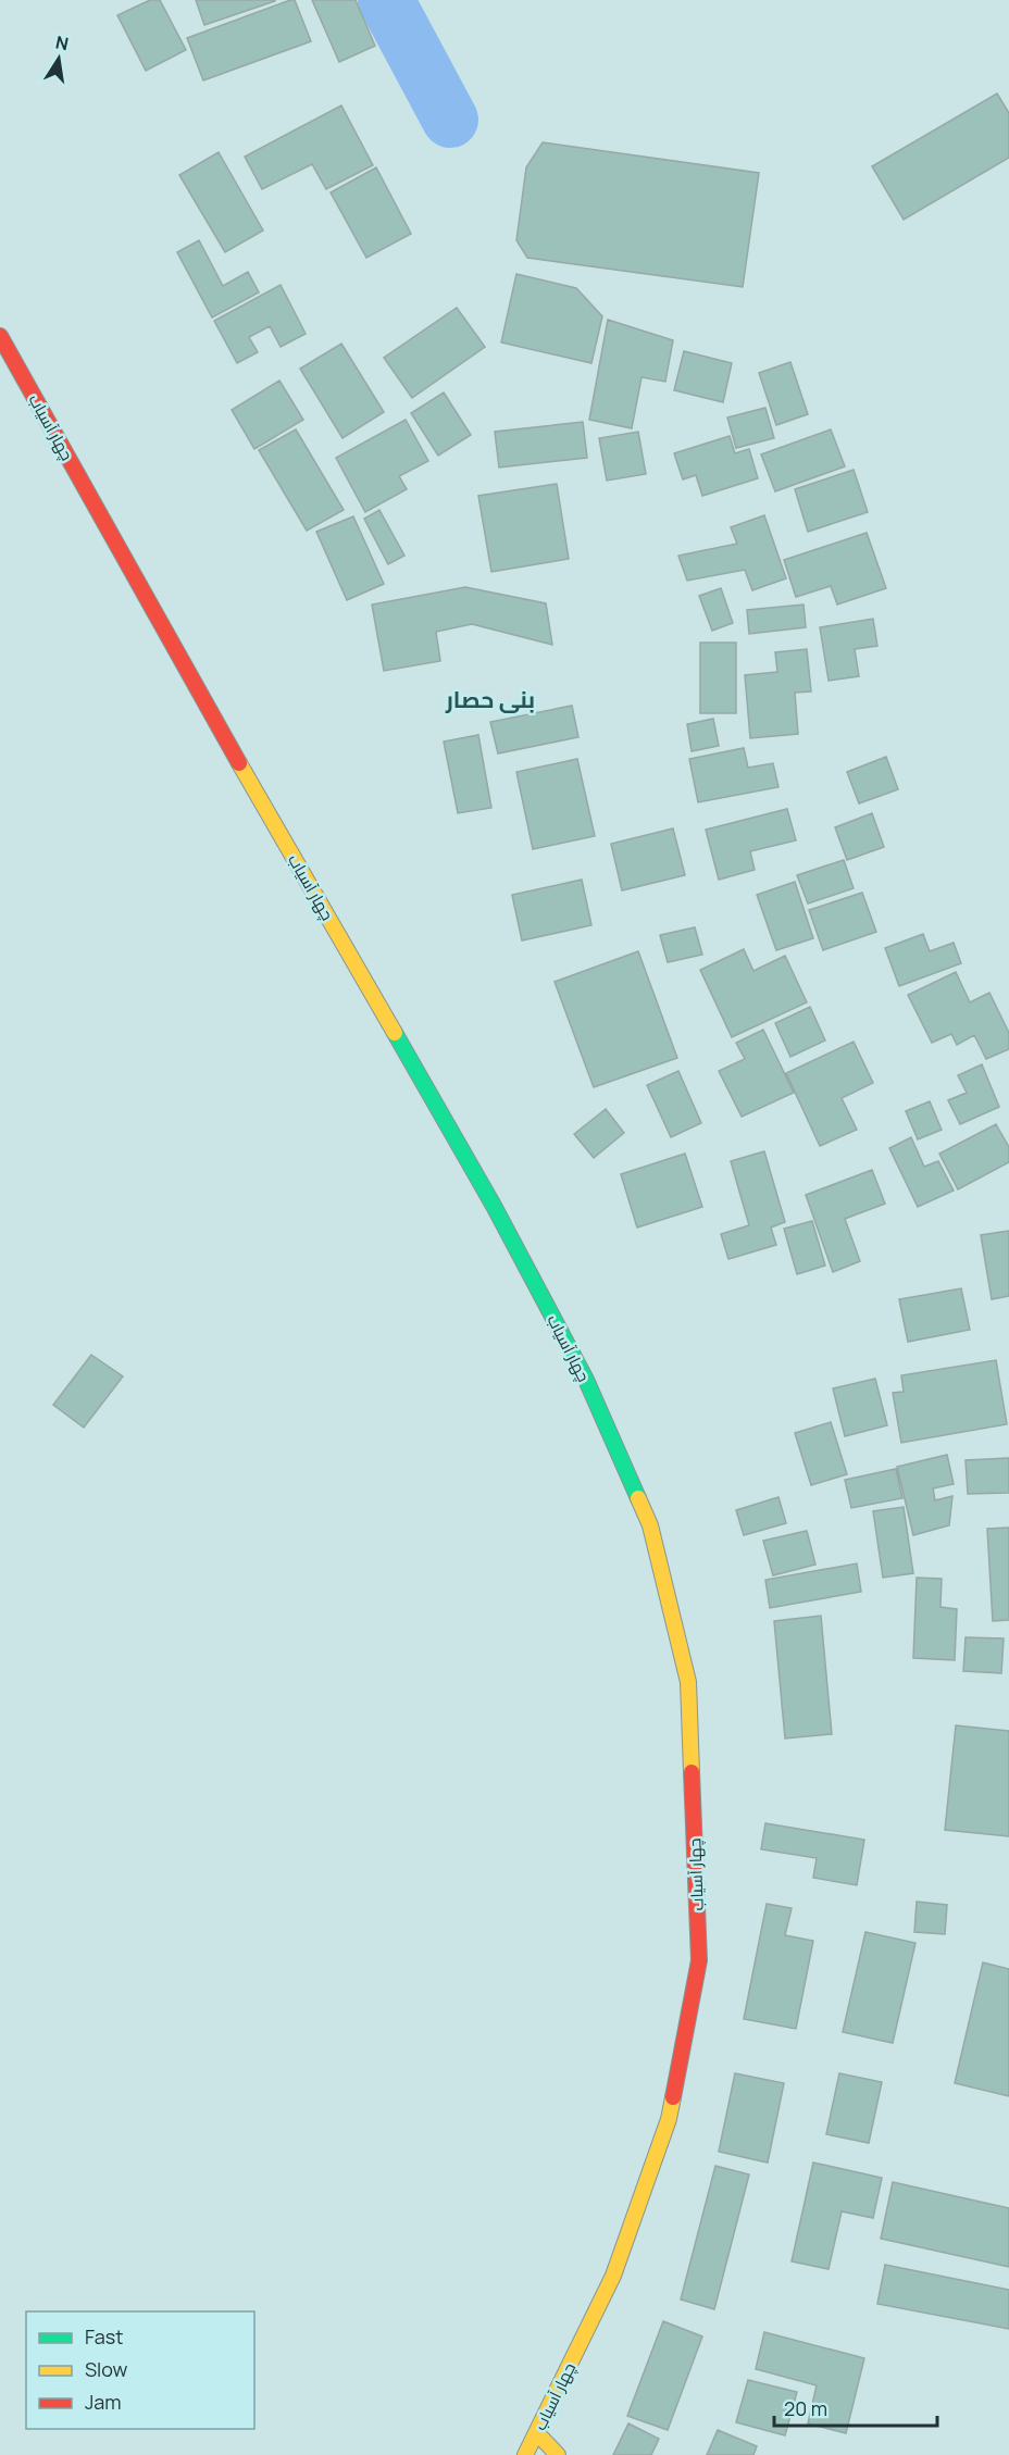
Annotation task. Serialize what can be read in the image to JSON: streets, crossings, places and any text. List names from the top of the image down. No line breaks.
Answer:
{"streets":{"main road":["چهار آسیاب"]},"districts":["بنی حصار"],"legend":["Fast","Slow","Jam"],"scale_bar":"20 m","north":"top"}
